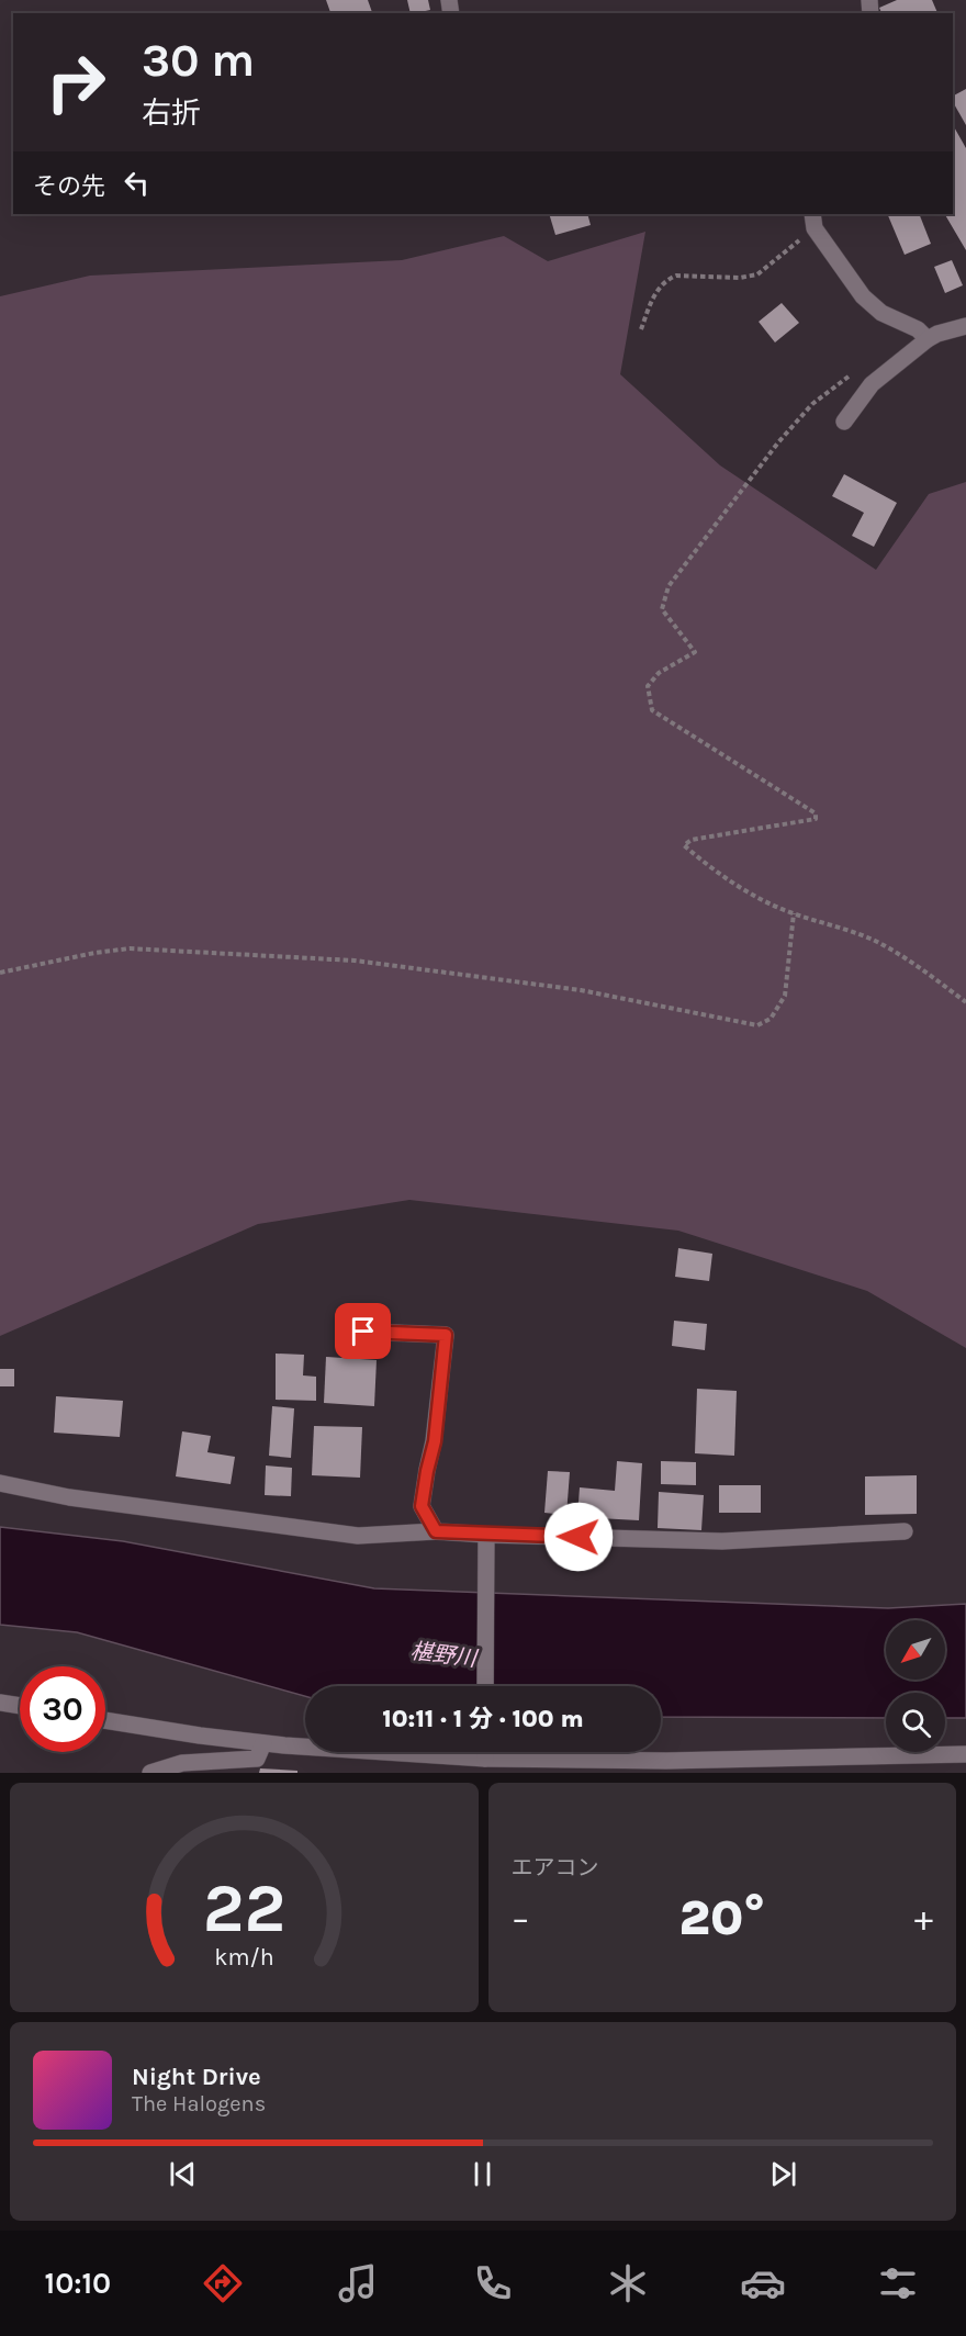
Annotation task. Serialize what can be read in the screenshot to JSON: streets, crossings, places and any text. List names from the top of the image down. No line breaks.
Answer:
{"water":["椹野川"],"north":"bottom left","page":{"turn":["30 m","右折"],"then":"その先","limit":"30","trip":"10:11 · 1 分 · 100 m","tile":"エアコン","heat":["−","20°","+"],"song":["Night Drive","The Halogens"],"tabs":"10:10","gauge":["22","km/h"]}}
